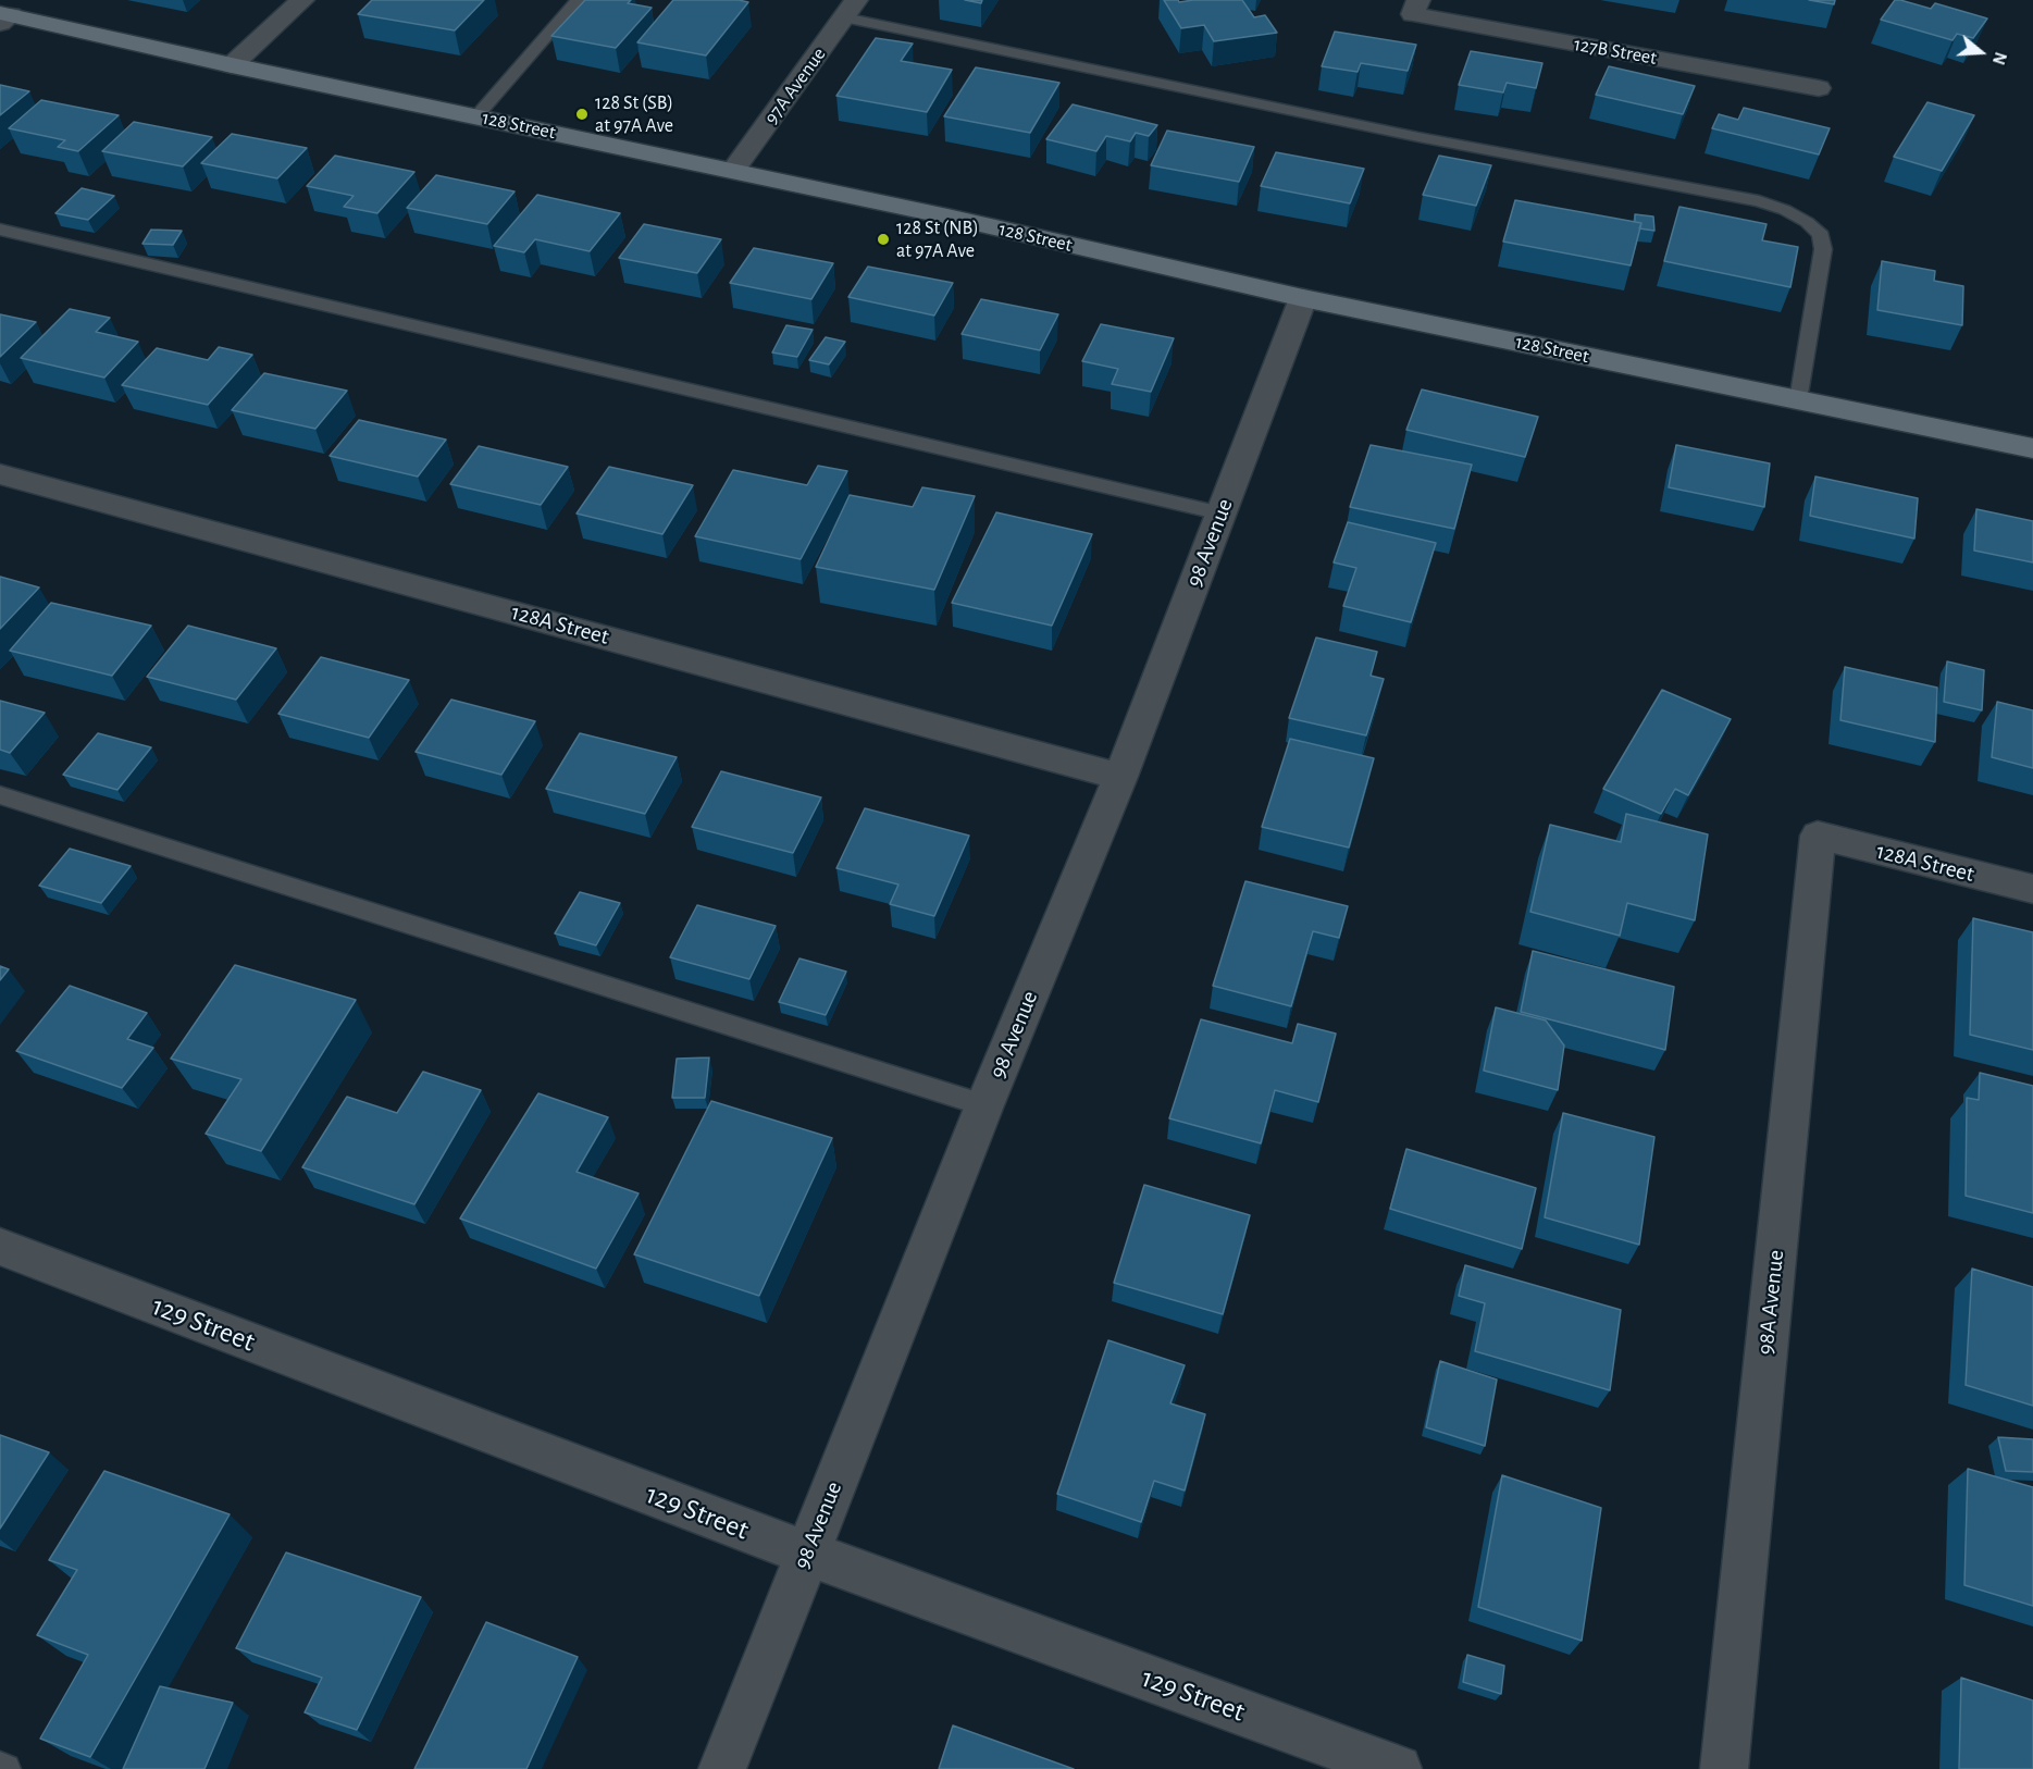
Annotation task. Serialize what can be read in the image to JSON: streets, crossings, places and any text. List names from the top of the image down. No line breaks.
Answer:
{"streets":{"main road":["128 Street"],"street":["127B Street","97A Avenue","98 Avenue","128A Street","98A Avenue","129 Street"]},"crossings":[["97A Avenue","128 Street"],["128 Street","98 Avenue"],["98 Avenue","128A Street"],["98 Avenue","129 Street"],["128A Street","98A Avenue"]],"places":["128 St (SB) at 97A Ave","128 St (NB) at 97A Ave"],"north":"right"}
